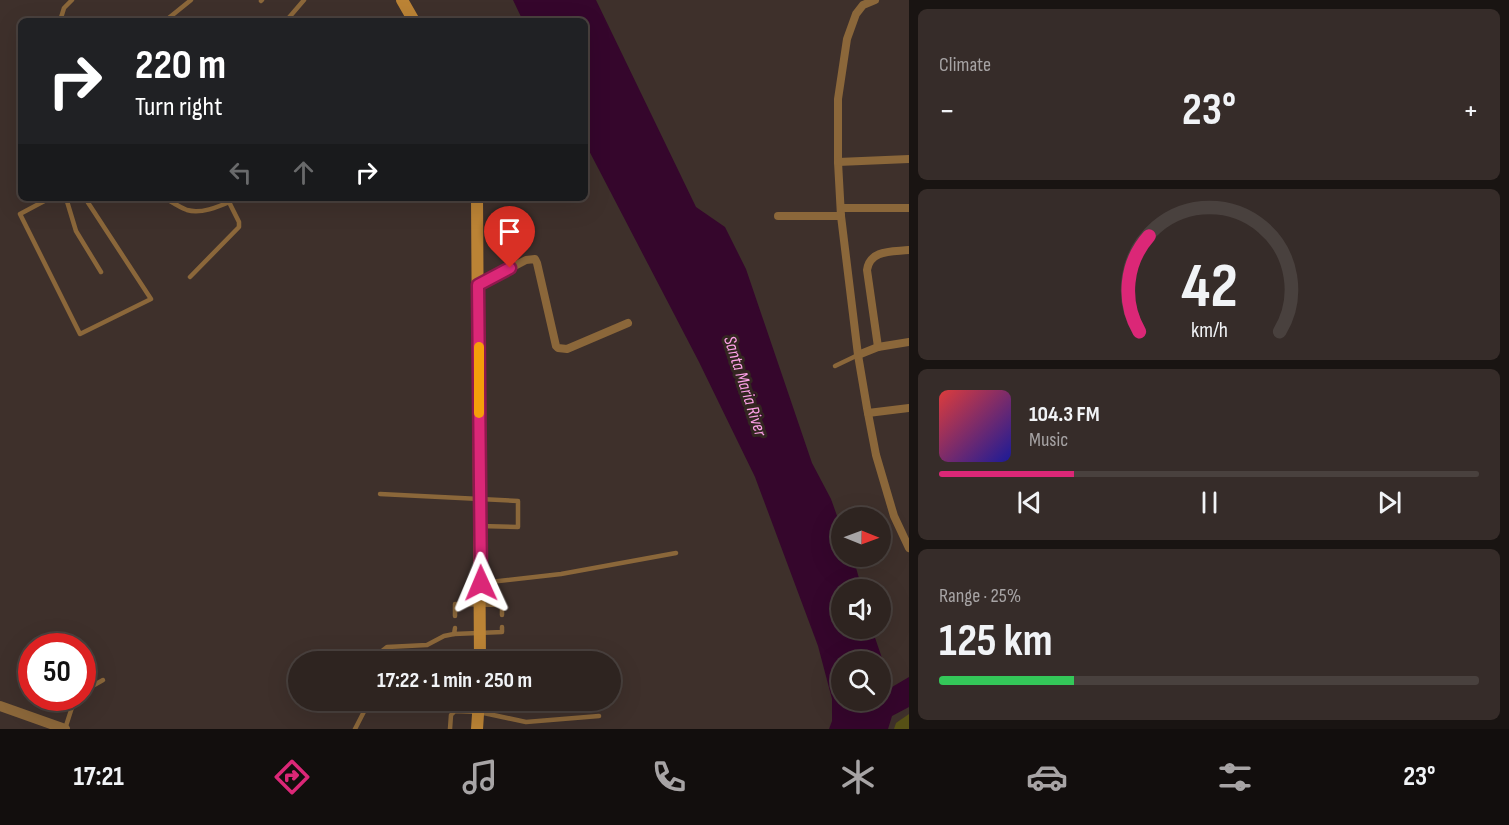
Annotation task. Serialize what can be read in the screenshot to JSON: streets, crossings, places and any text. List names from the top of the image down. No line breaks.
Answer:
{"water":["Santa Maria River"],"north":"right","page":{"tile":["Climate",["Range · 25%","125 km"]],"turn":["220 m","Turn right"],"heat":["−","23°","+"],"song":["104.3 FM","Music"],"limit":"50","trip":"17:22 · 1 min · 250 m","tabs":["17:21","23°"],"gauge":["42","km/h"]}}
